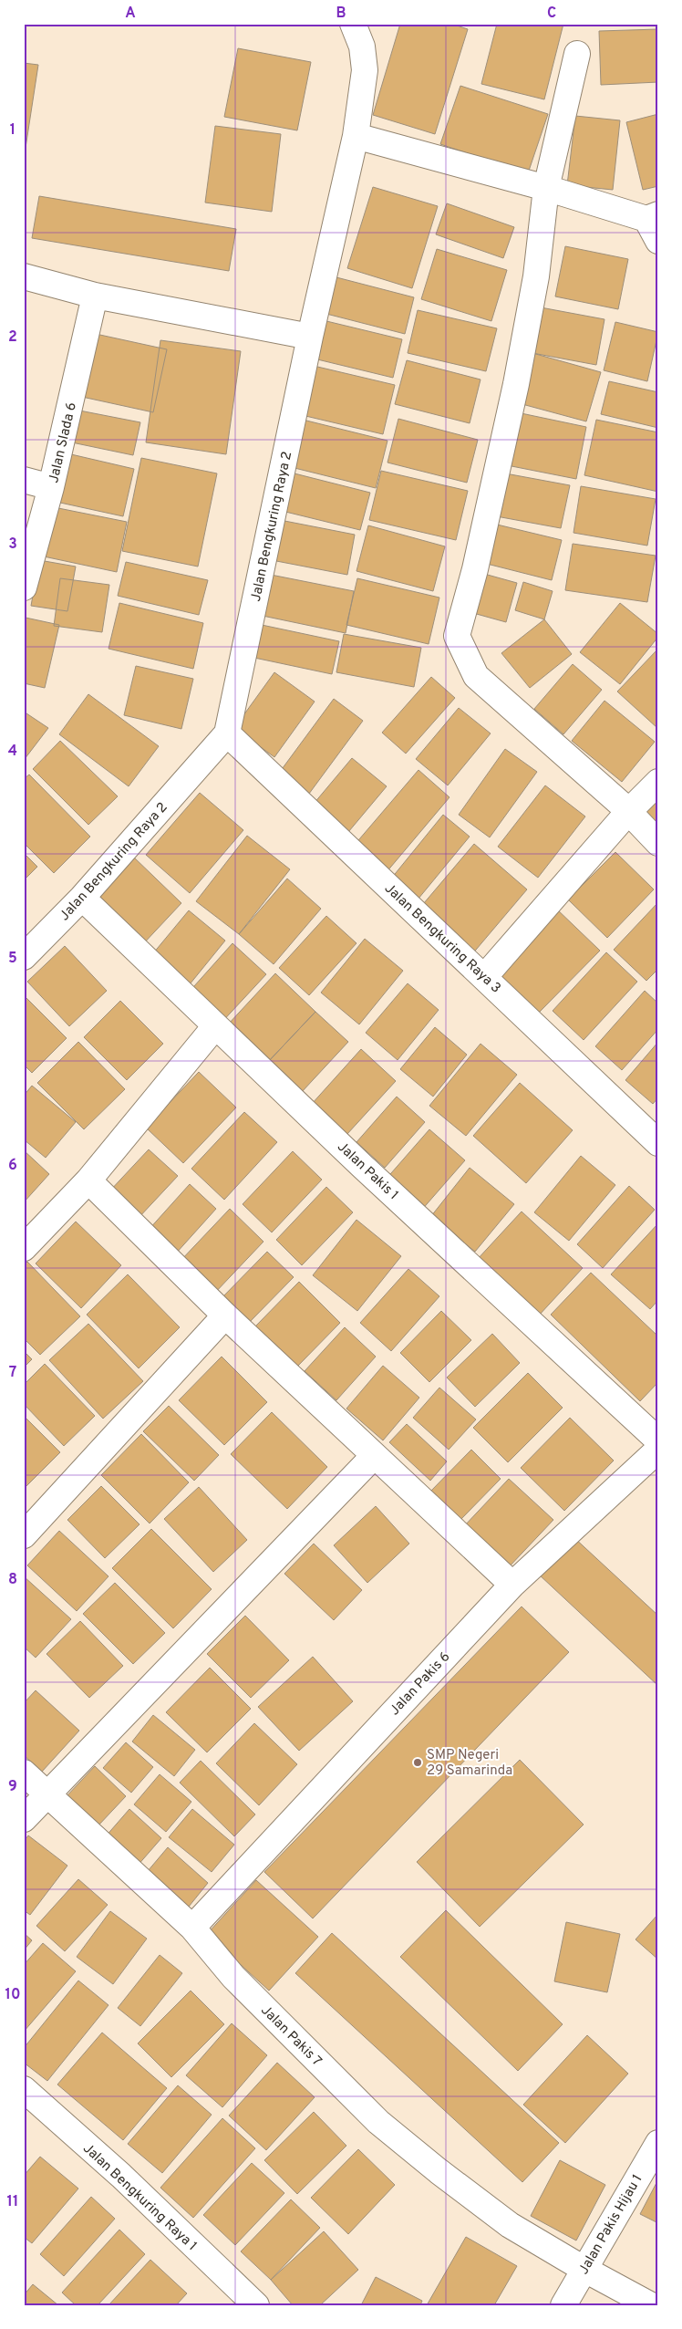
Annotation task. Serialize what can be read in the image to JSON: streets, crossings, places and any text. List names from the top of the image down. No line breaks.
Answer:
{"streets":{"street":["Jalan Slada 6","Jalan Bengkuring Raya 2","Jalan Bengkuring Raya 3","Jalan Pakis 1","Jalan Pakis 6","Jalan Pakis 7","Jalan Bengkuring Raya 1","Jalan Pakis Hijau 1"]},"crossings":[["Jalan Bengkuring Raya 2","Jalan Bengkuring Raya 3"],["Jalan Bengkuring Raya 2","Jalan Pakis 1"],["Jalan Pakis 6","Jalan Pakis 7"],["Jalan Pakis 7","Jalan Pakis Hijau 1"]],"places":["SMP Negeri 29 Samarinda"],"grid":{"columns":["A","B","C"],"rows":["1","2","3","4","5","6","7","8","9","10","11"]}}
